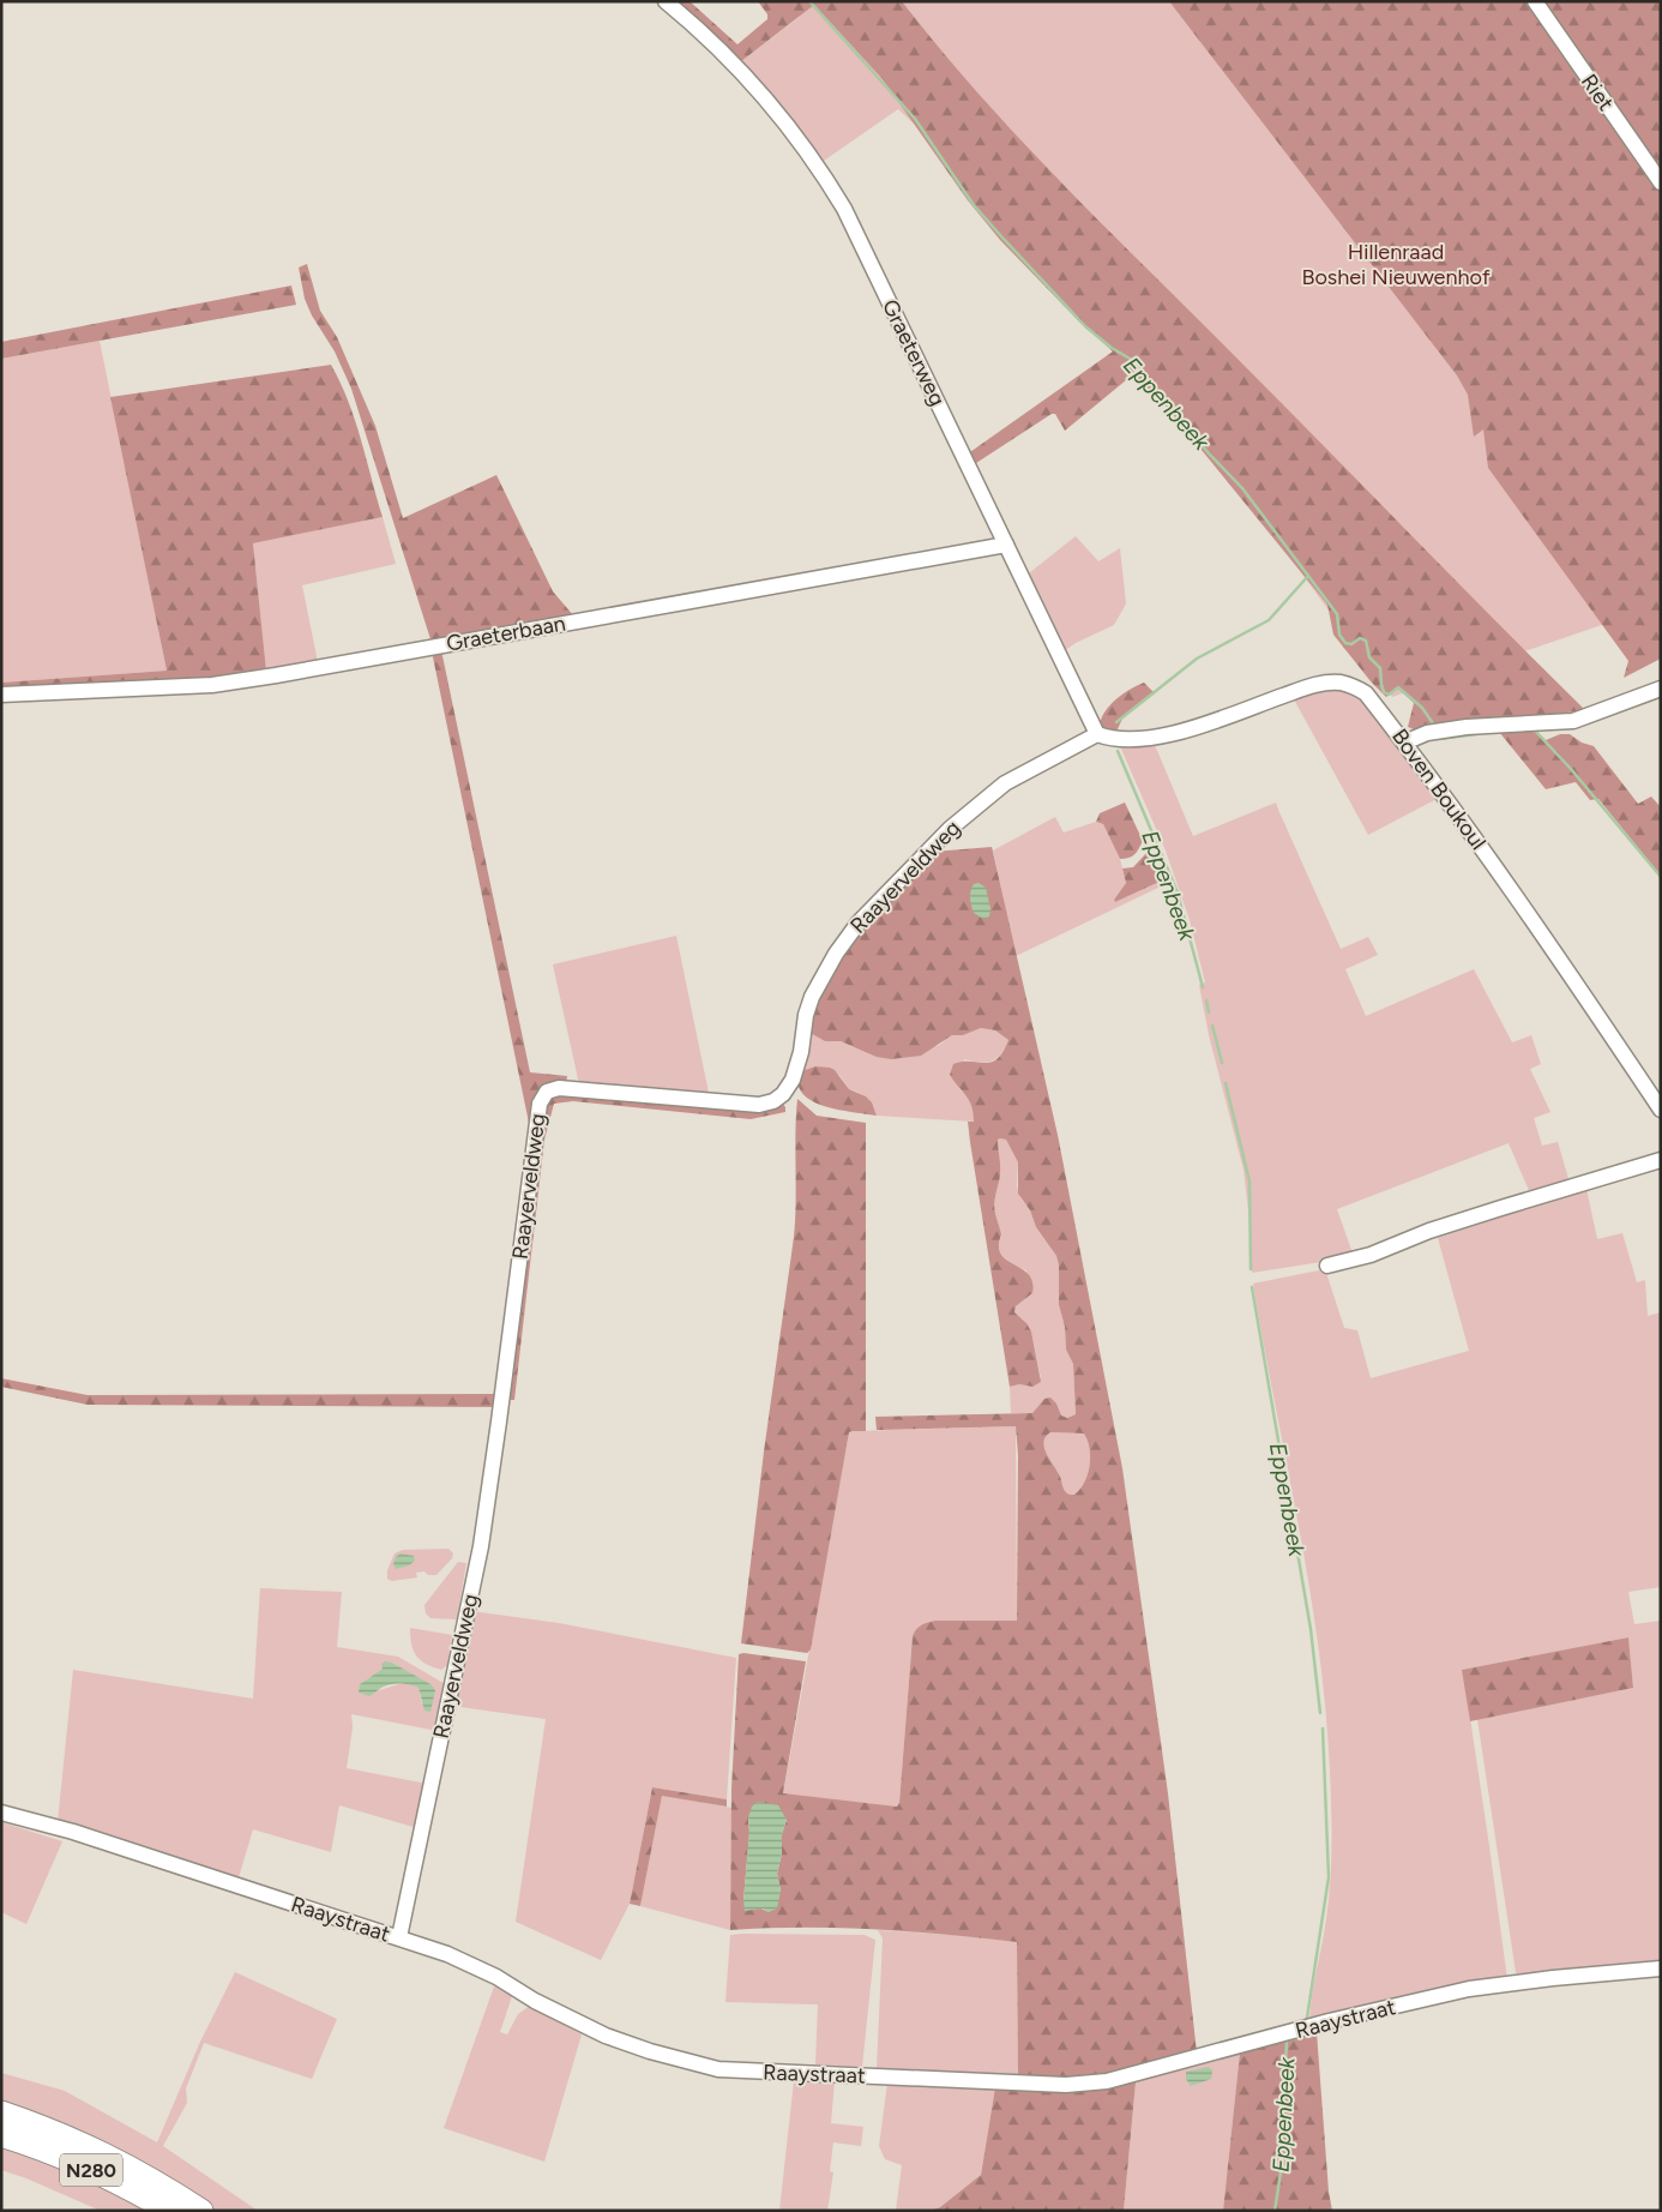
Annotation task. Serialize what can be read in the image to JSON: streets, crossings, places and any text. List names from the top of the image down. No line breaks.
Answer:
{"streets":{"highway":["N280"],"street":["Riet","Graeterweg","Graeterbaan","Boven Boukoul","Raayerveldweg","Raaystraat"]},"crossings":[["Graeterweg","Graeterbaan"],["Graeterweg","Boven Boukoul"],["Graeterweg","Raayerveldweg"],["Boven Boukoul","Raayerveldweg"],["Raayerveldweg","Raaystraat"]],"water":["Eppenbeek"],"parks":["Hillenraad Boshei Nieuwenhof"]}
